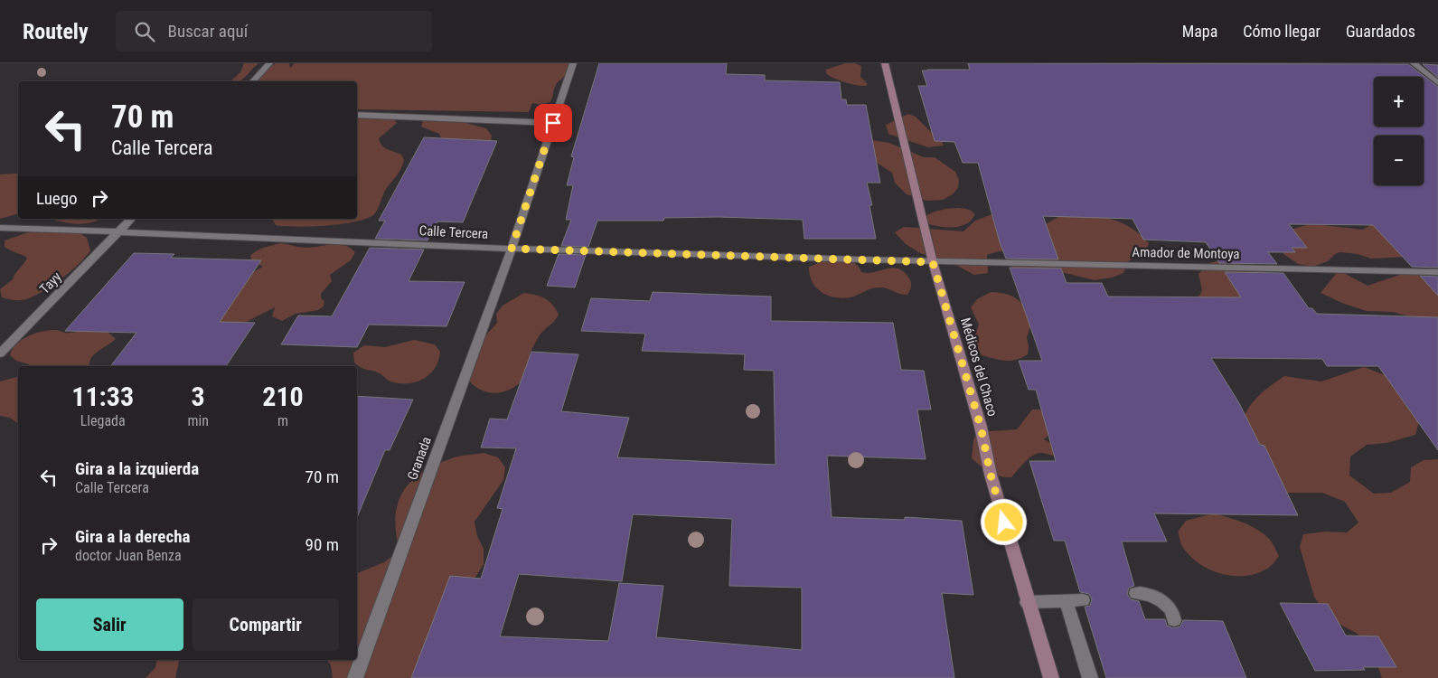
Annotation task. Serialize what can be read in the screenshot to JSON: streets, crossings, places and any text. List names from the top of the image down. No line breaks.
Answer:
{"streets":{"main road":["Médicos del Chaco"],"street":["Calle Tercera","Amador de Montoya","Tayy","Granada"]},"crossings":[["Calle Tercera","Amador de Montoya"],["Calle Tercera","Tayy"],["Calle Tercera","Médicos del Chaco"],["Calle Tercera","Granada"],["Amador de Montoya","Médicos del Chaco"]],"page":{"header":"Routely","search":"Buscar aquí","nav":["Mapa","Cómo llegar","Guardados"],"map_buttons":["+","−"],"turn":["70 m","Calle Tercera"],"then":"Luego","eta":["11:33","Llegada","3","min","210","m"],"list":[{"name":"Gira a la izquierda","note":"Calle Tercera","value":"70 m"},{"name":"Gira a la derecha","note":"doctor Juan Benza","value":"90 m"}],"buttons":["Salir","Compartir"]}}
